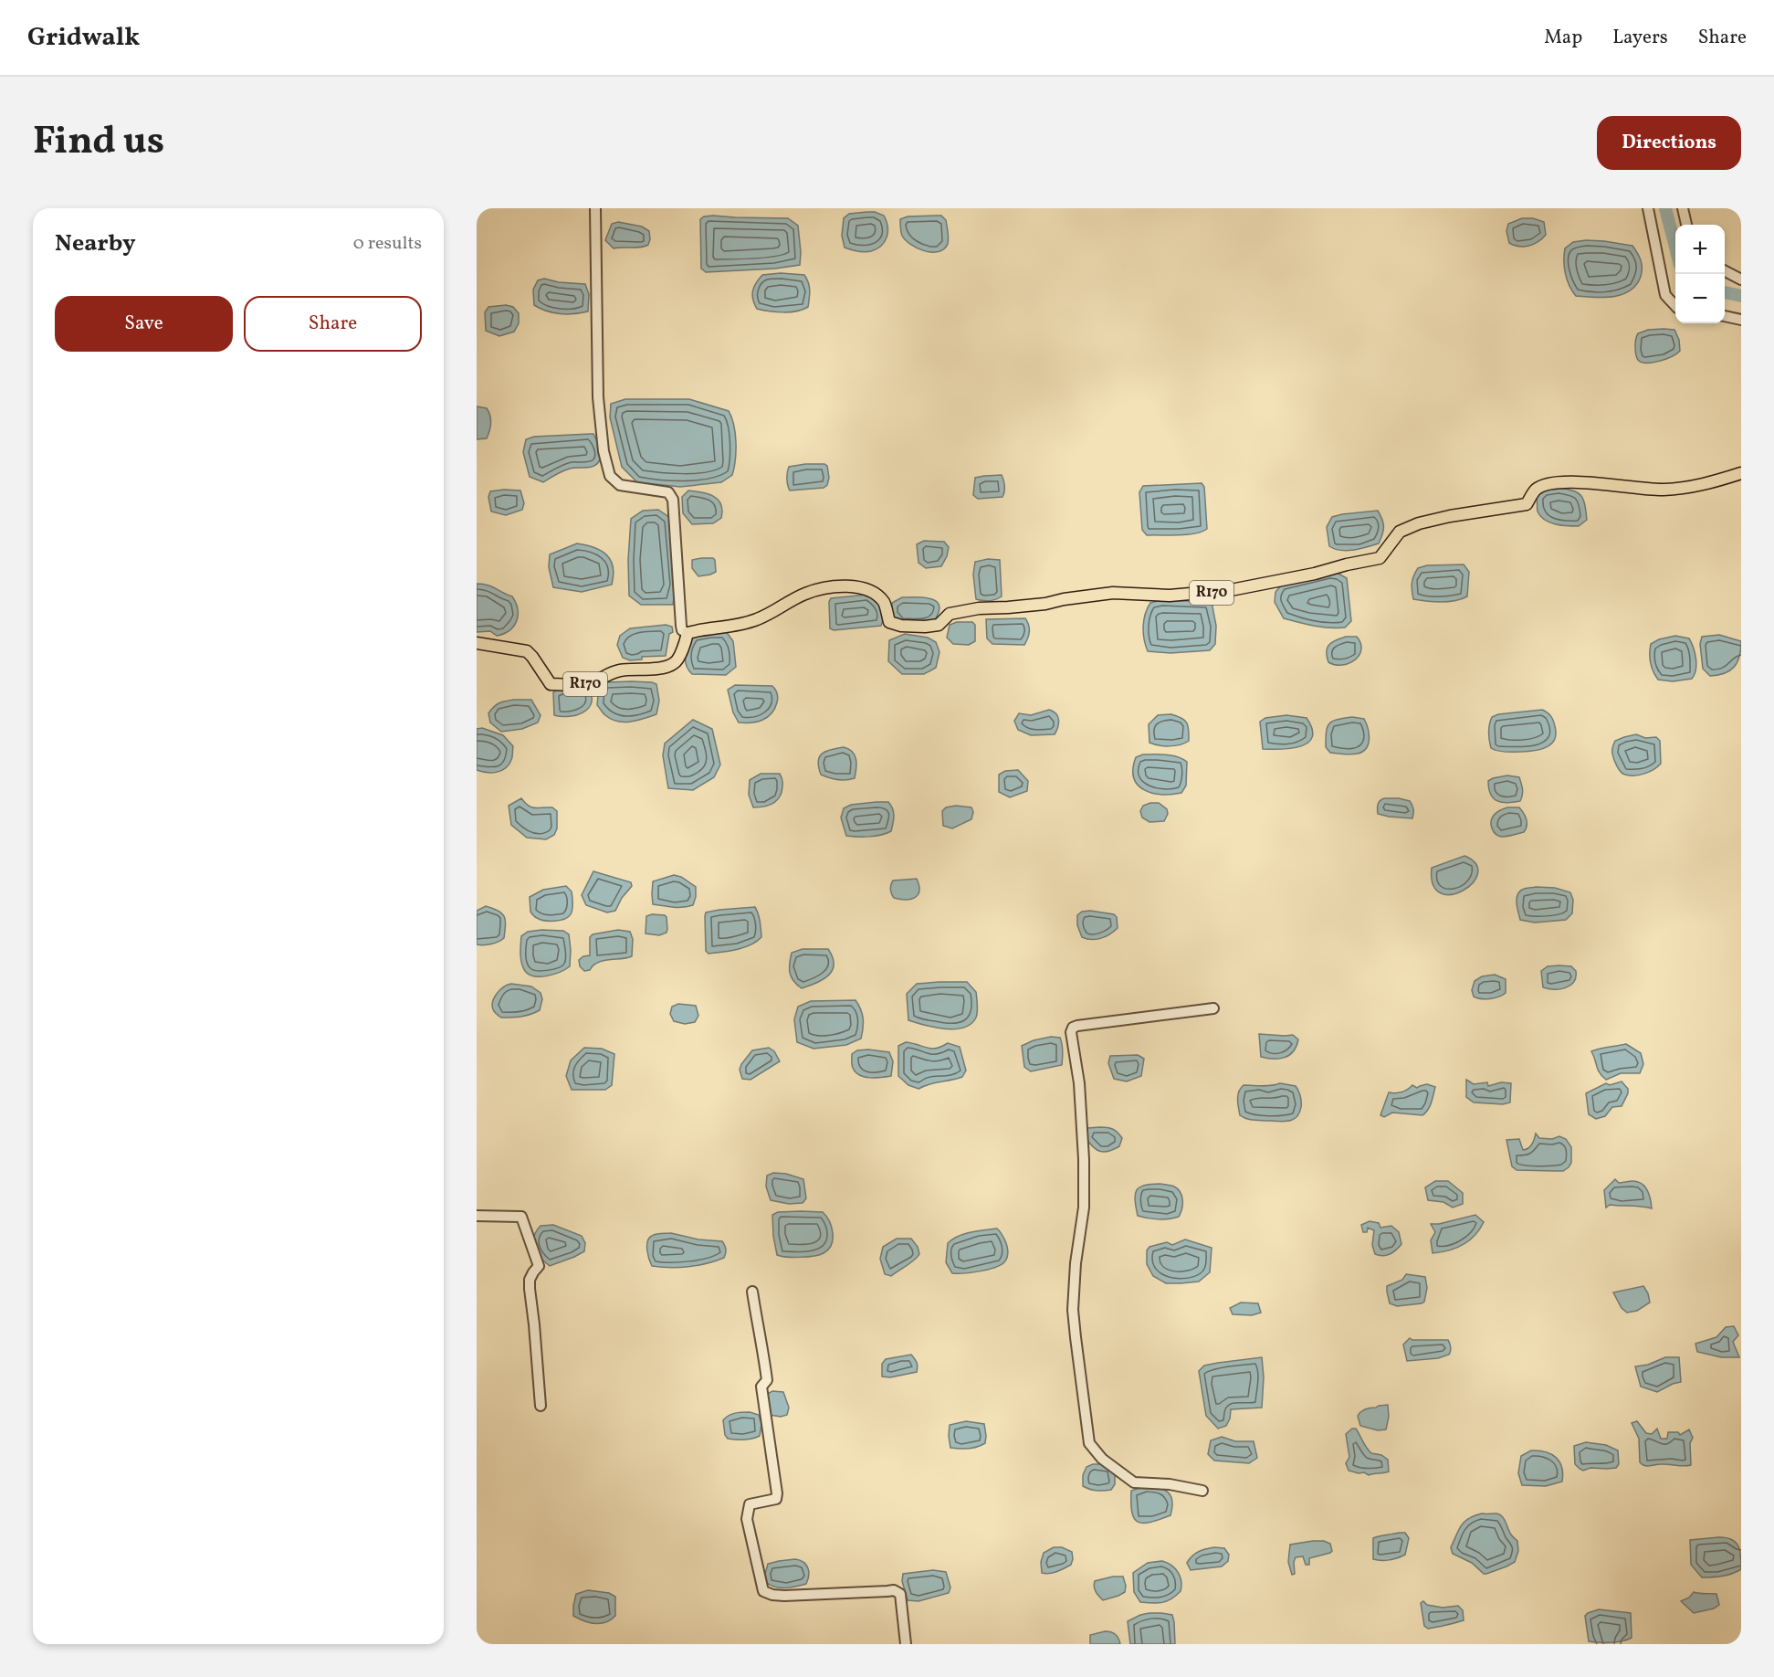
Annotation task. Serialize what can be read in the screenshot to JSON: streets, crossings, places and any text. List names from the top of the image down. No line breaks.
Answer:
{"streets":{"main road":["R170"]},"page":{"header":"Gridwalk","nav":["Map","Layers","Share"],"title":"Find us","buttons":["Directions",["Save","Share"]],"heading":["Nearby","0 results"],"map_buttons":["+","−"]}}
